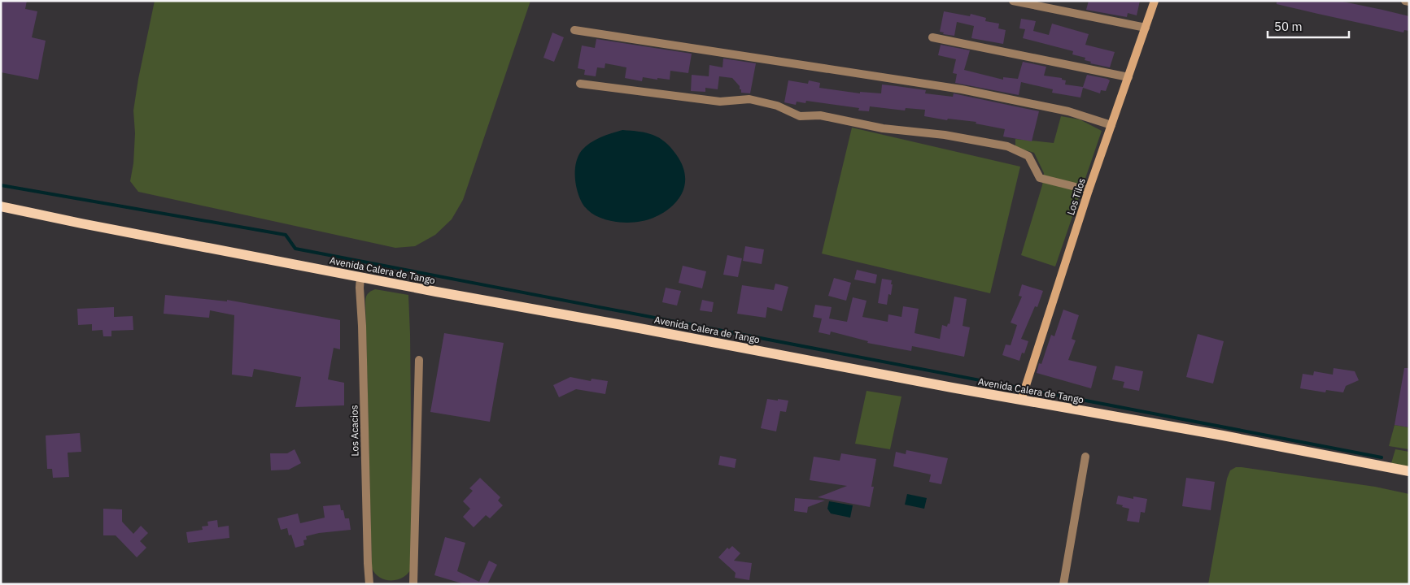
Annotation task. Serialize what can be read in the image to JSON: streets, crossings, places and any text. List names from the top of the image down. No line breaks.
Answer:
{"streets":{"main road":["Avenida Calera de Tango"],"street":["Los Tilos","Los Acacios"]},"crossings":[["Los Tilos","Avenida Calera de Tango"],["Avenida Calera de Tango","Los Acacios"]],"scale_bar":"50 m"}
